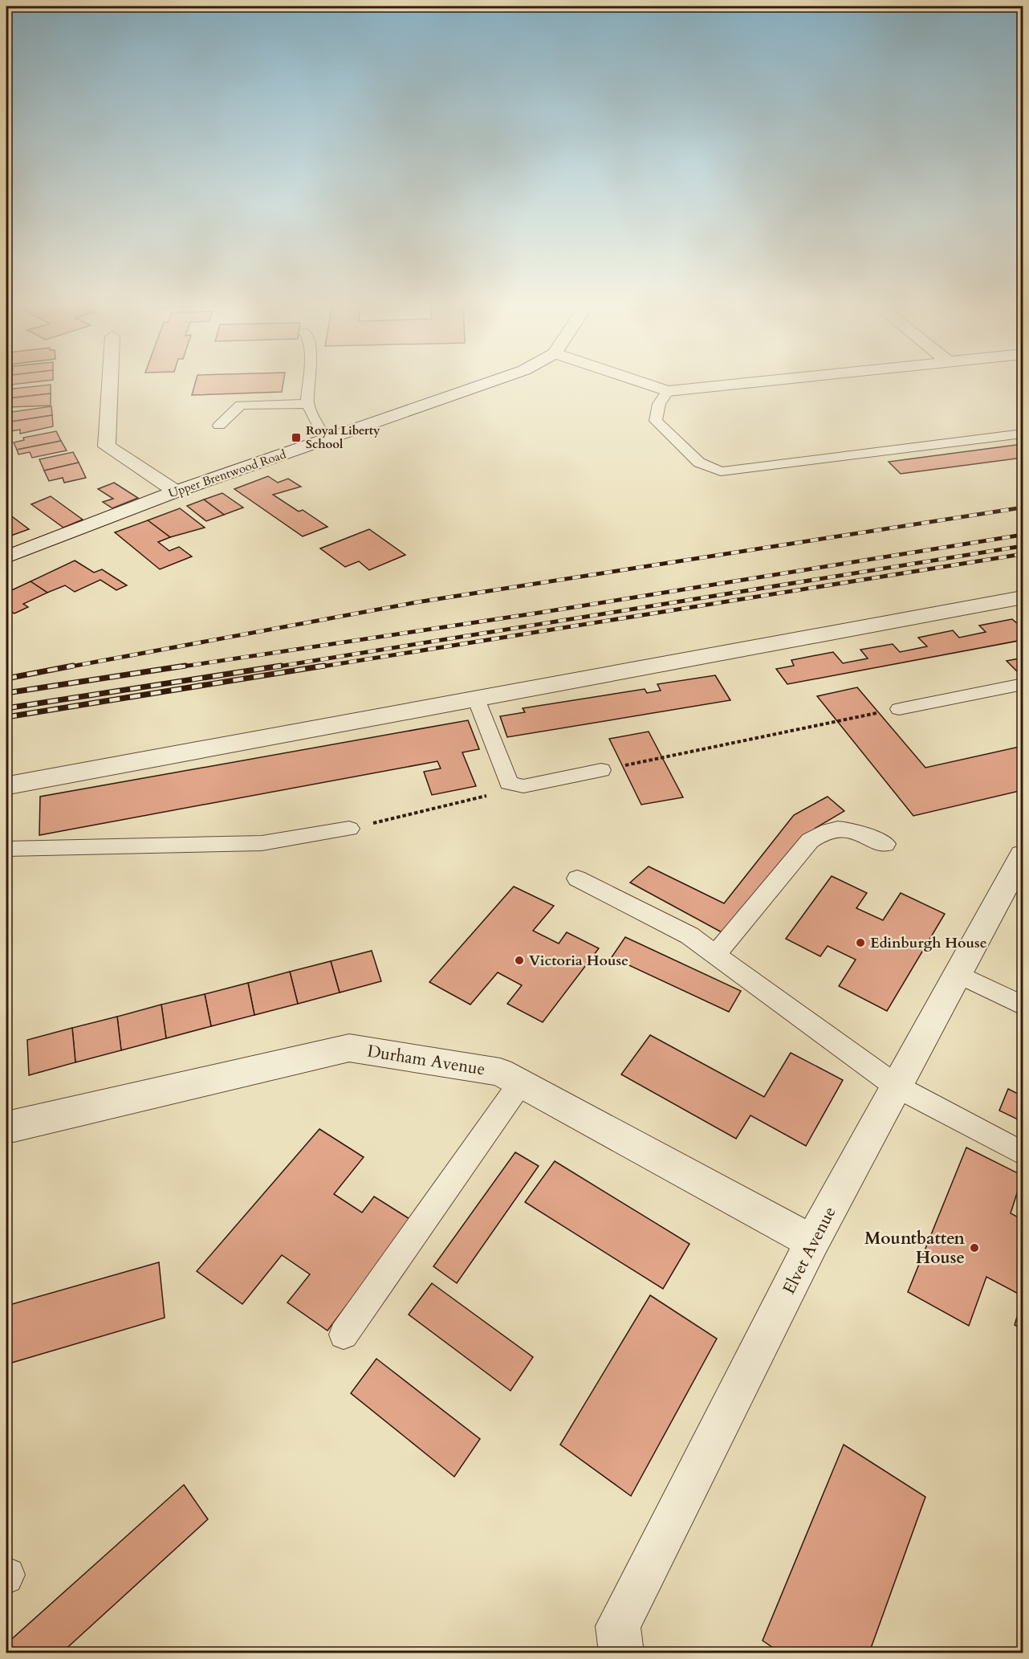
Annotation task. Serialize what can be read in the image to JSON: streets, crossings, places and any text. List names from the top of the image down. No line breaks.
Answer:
{"streets":{"street":["Upper Brentwood Road","Durham Avenue","Elvet Avenue"]},"crossings":[["Durham Avenue","Elvet Avenue"]],"places":{"transit":["Royal Liberty School"],"other":["Edinburgh House","Victoria House","Mountbatten House"]}}
